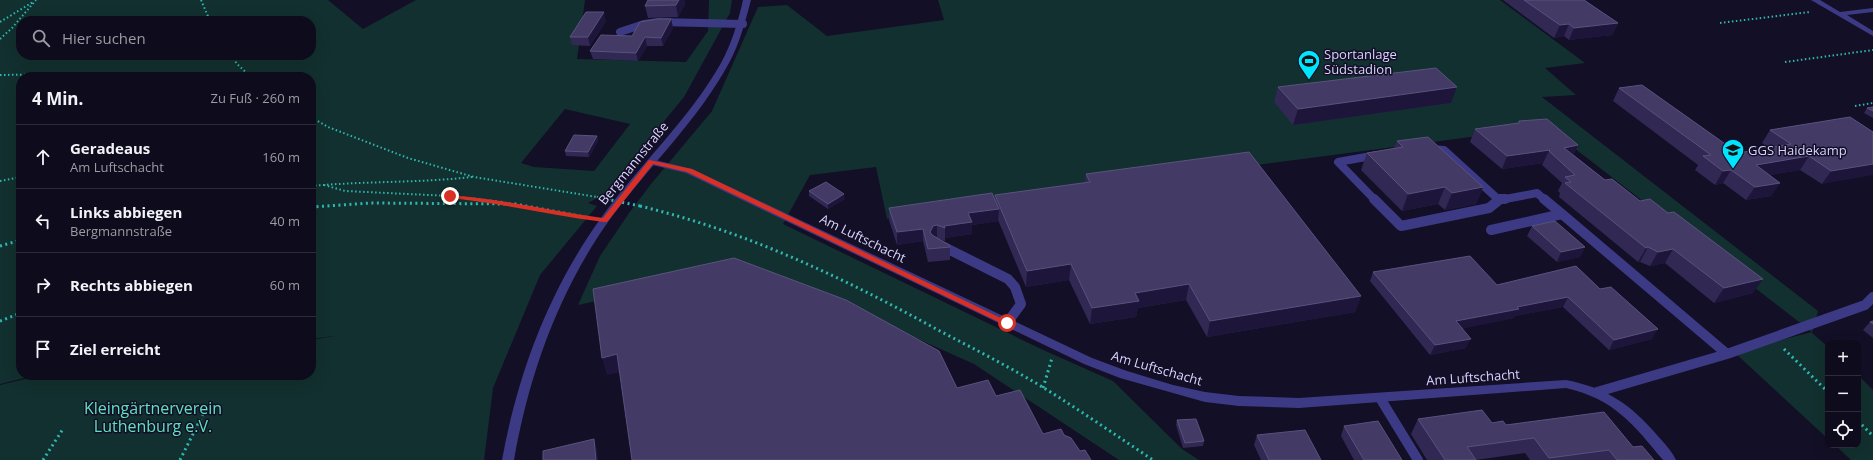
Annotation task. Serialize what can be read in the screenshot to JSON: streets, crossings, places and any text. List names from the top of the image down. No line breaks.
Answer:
{"streets":{"street":["Bergmannstraße","Am Luftschacht"]},"crossings":[["Bergmannstraße","Am Luftschacht"]],"parks":["Kleingärtnerverein Luthenburg e.V."],"places":{"sports":["Sportanlage Südstadion"],"school or university":["GGS Haidekamp"]},"page":{"search":"Hier suchen","heading":["4 Min.","Zu Fuß · 260 m"],"list":[["Geradeaus","Am Luftschacht","160 m"],["Links abbiegen","Bergmannstraße","40 m"],["Rechts abbiegen","60 m"],"Ziel erreicht"],"map_buttons":["+","−"]}}
